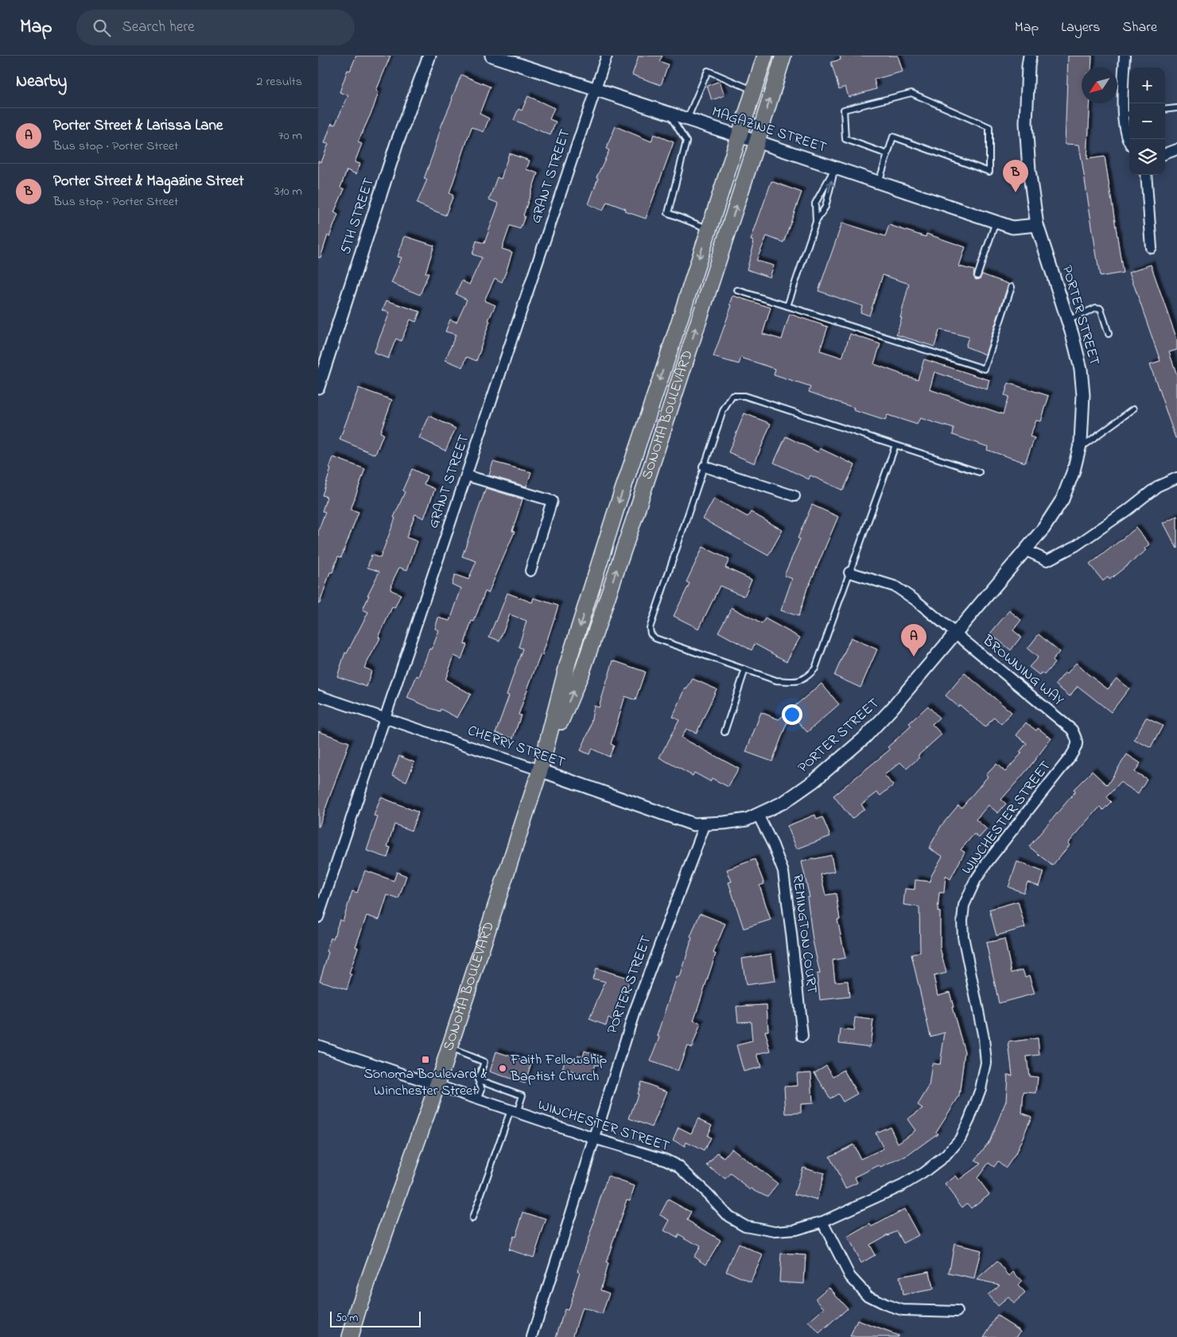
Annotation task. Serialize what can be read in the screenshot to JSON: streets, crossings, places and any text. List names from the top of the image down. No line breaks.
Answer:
{"streets":{"main road":["SONOMA BOULEVARD"],"street":["MAGAZINE STREET","GRANT STREET","5TH STREET","PORTER STREET","BROWNING WAY","CHERRY STREET","WINCHESTER STREET","REMINGTON COURT"]},"crossings":[["MAGAZINE STREET","GRANT STREET"],["MAGAZINE STREET","PORTER STREET"],["MAGAZINE STREET","SONOMA BOULEVARD"],["GRANT STREET","CHERRY STREET"],["PORTER STREET","BROWNING WAY"],["PORTER STREET","CHERRY STREET"],["PORTER STREET","WINCHESTER STREET"],["PORTER STREET","REMINGTON COURT"],["SONOMA BOULEVARD","CHERRY STREET"],["SONOMA BOULEVARD","WINCHESTER STREET"],["BROWNING WAY","WINCHESTER STREET"]],"places":{"transit":["Sonoma Boulevard & Winchester Street"],"other":["Faith Fellowship Baptist Church"]},"scale_bar":"50 m","north":"bottom left","page":{"header":"Map","search":"Search here","nav":["Map","Layers","Share"],"heading":["Nearby","2 results"],"map_buttons":["+","−"],"list":[{"mark":"A","name":"Porter Street & Larissa Lane","note":"Bus stop · Porter Street","value":"70 m"},{"mark":"B","name":"Porter Street & Magazine Street","note":"Bus stop · Porter Street","value":"310 m"}],"pins":["B","A"],"scale":"50 m"}}
